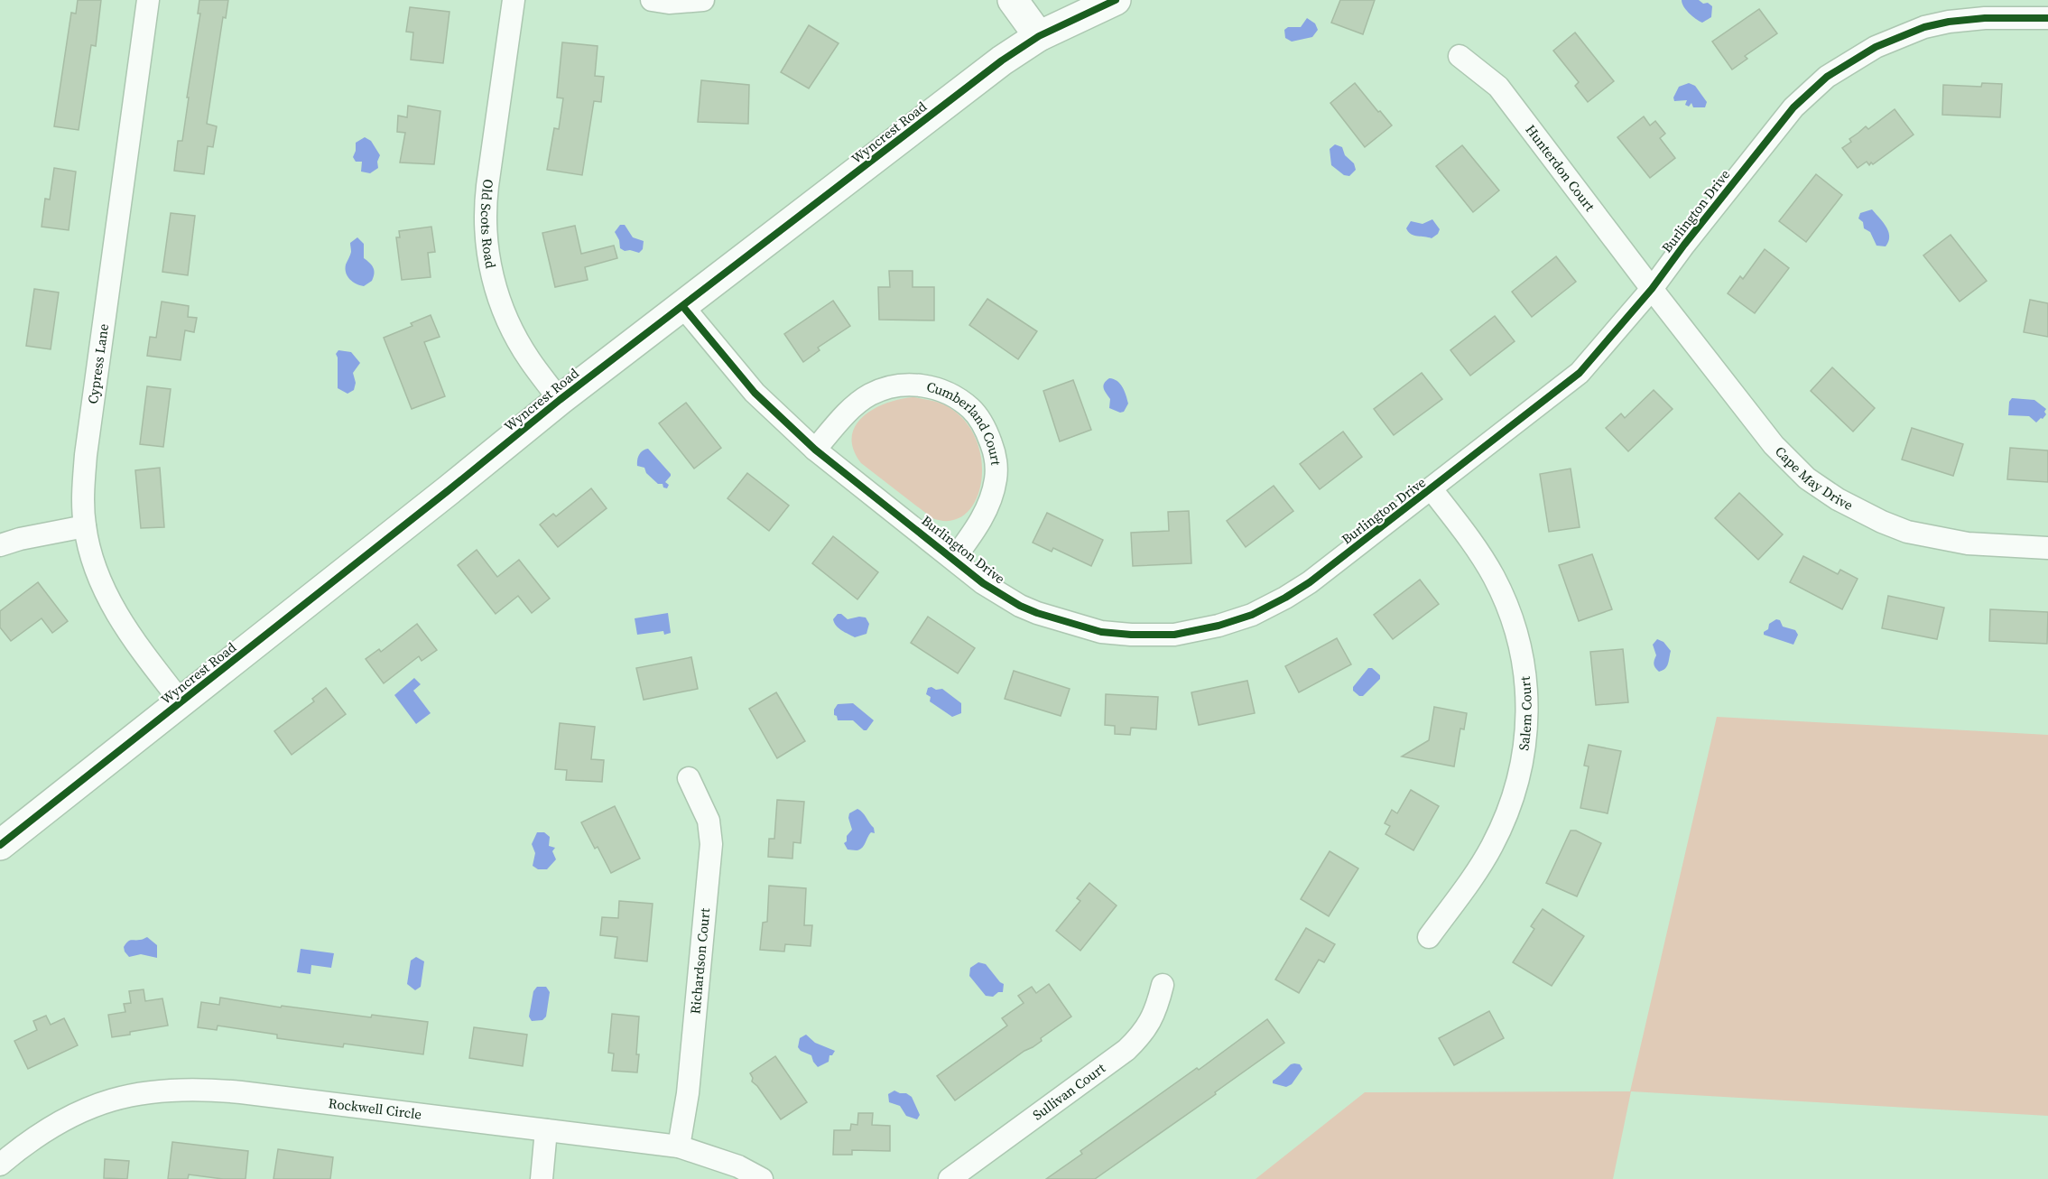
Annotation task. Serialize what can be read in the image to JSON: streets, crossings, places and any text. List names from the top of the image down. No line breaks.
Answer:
{"streets":{"street":["Wyncrest Road","Hunterdon Court","Burlington Drive","Old Scots Road","Cypress Lane","Cumberland Court","Cape May Drive","Salem Court","Richardson Court","Sullivan Court","Rockwell Circle"]},"crossings":[["Wyncrest Road","Burlington Drive"],["Wyncrest Road","Old Scots Road"],["Wyncrest Road","Cypress Lane"],["Hunterdon Court","Burlington Drive"],["Hunterdon Court","Cape May Drive"],["Burlington Drive","Cumberland Court"],["Burlington Drive","Cape May Drive"],["Burlington Drive","Salem Court"],["Richardson Court","Rockwell Circle"]]}
